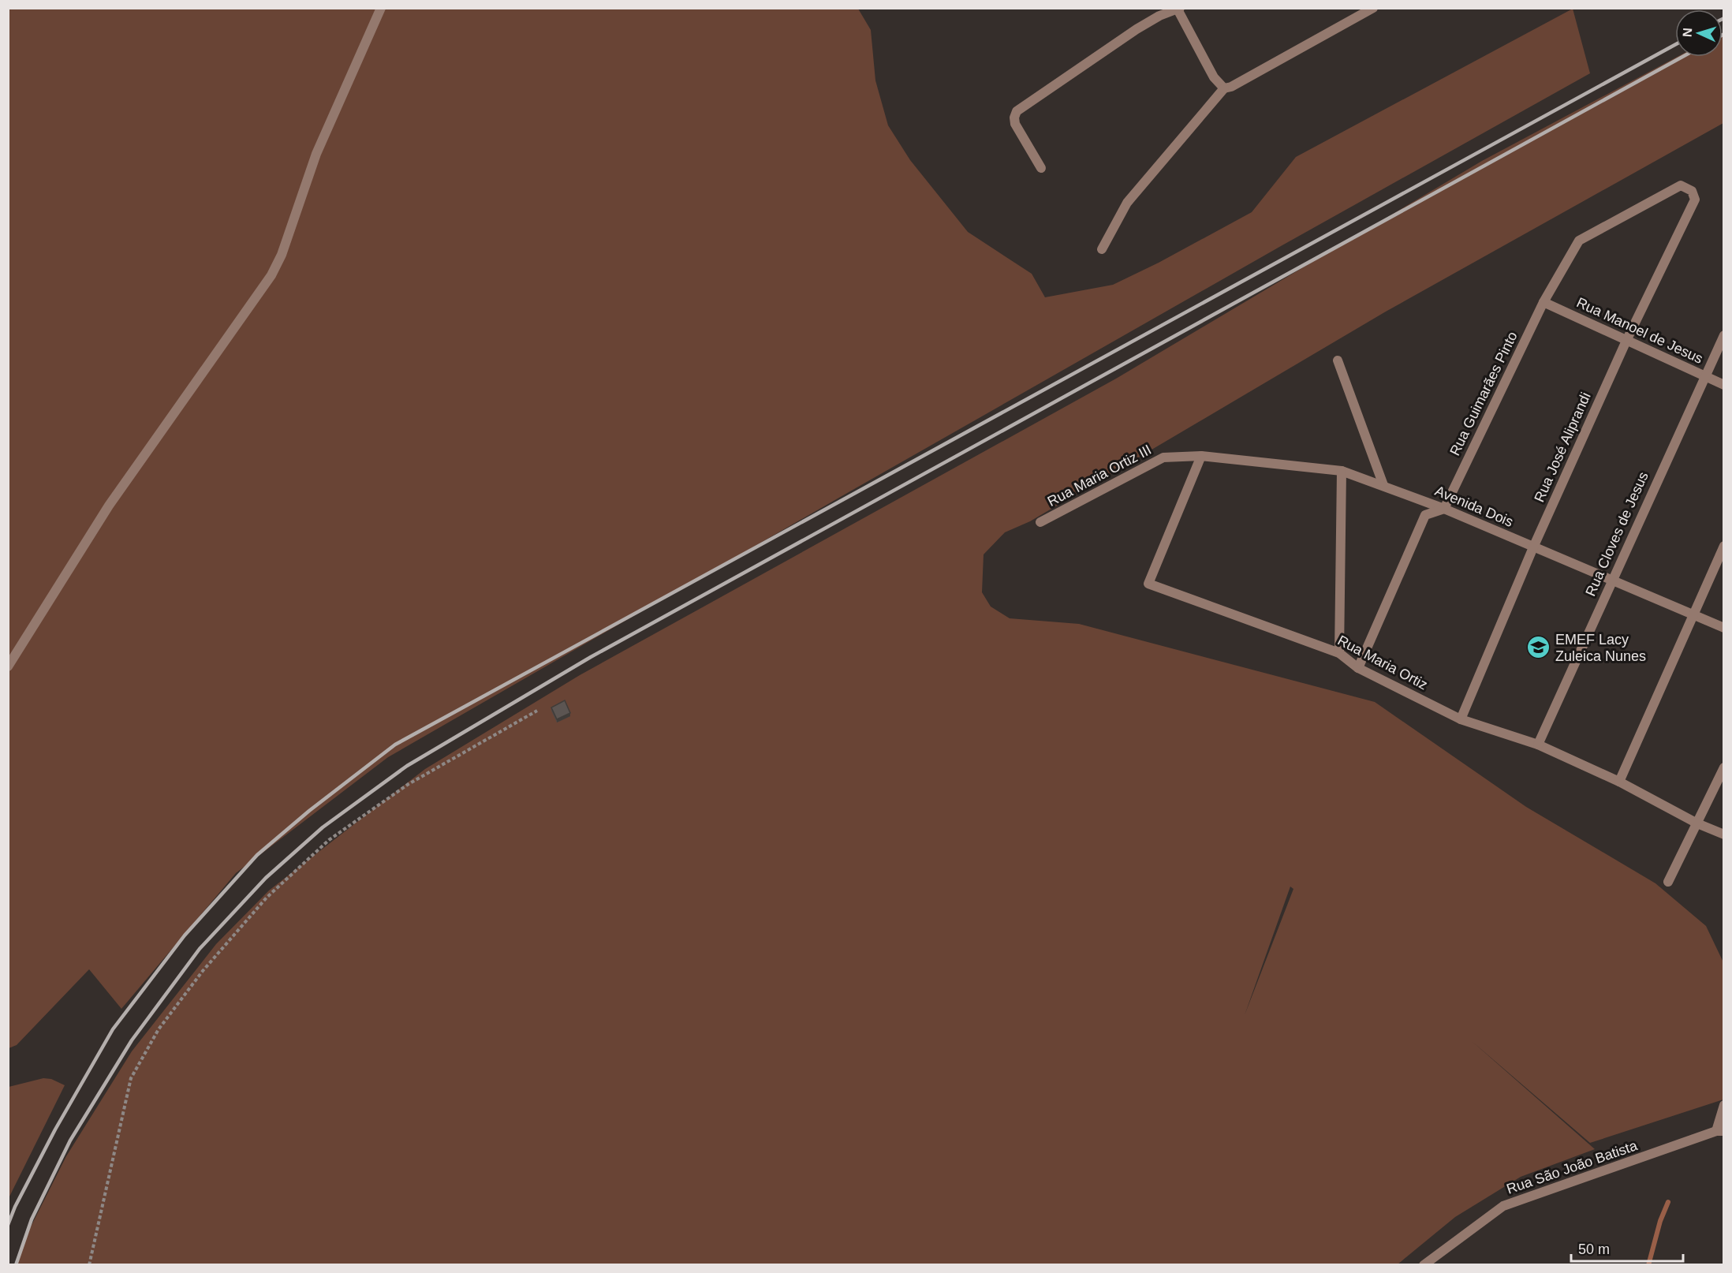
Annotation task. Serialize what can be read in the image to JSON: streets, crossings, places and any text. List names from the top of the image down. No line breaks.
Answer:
{"streets":{"street":["Rua Manoel de Jesus","Rua Guimarães Pinto","Rua José Aliprandi","Rua Maria Ortiz III","Avenida Dois","Rua Cloves de Jesus","Rua Maria Ortiz","Rua São João Batista"]},"crossings":[["Rua Manoel de Jesus","Rua Guimarães Pinto"],["Rua Manoel de Jesus","Rua José Aliprandi"],["Rua Manoel de Jesus","Rua Cloves de Jesus"],["Rua Guimarães Pinto","Rua José Aliprandi"],["Rua Guimarães Pinto","Avenida Dois"],["Rua José Aliprandi","Avenida Dois"],["Rua José Aliprandi","Rua Maria Ortiz"],["Rua Maria Ortiz III","Avenida Dois"],["Rua Maria Ortiz III","Rua Maria Ortiz"],["Avenida Dois","Rua Cloves de Jesus"],["Avenida Dois","Rua Maria Ortiz"],["Rua Cloves de Jesus","Rua Maria Ortiz"]],"places":{"school or university":["EMEF Lacy Zuleica Nunes"]},"scale_bar":"50 m","north":"left"}
